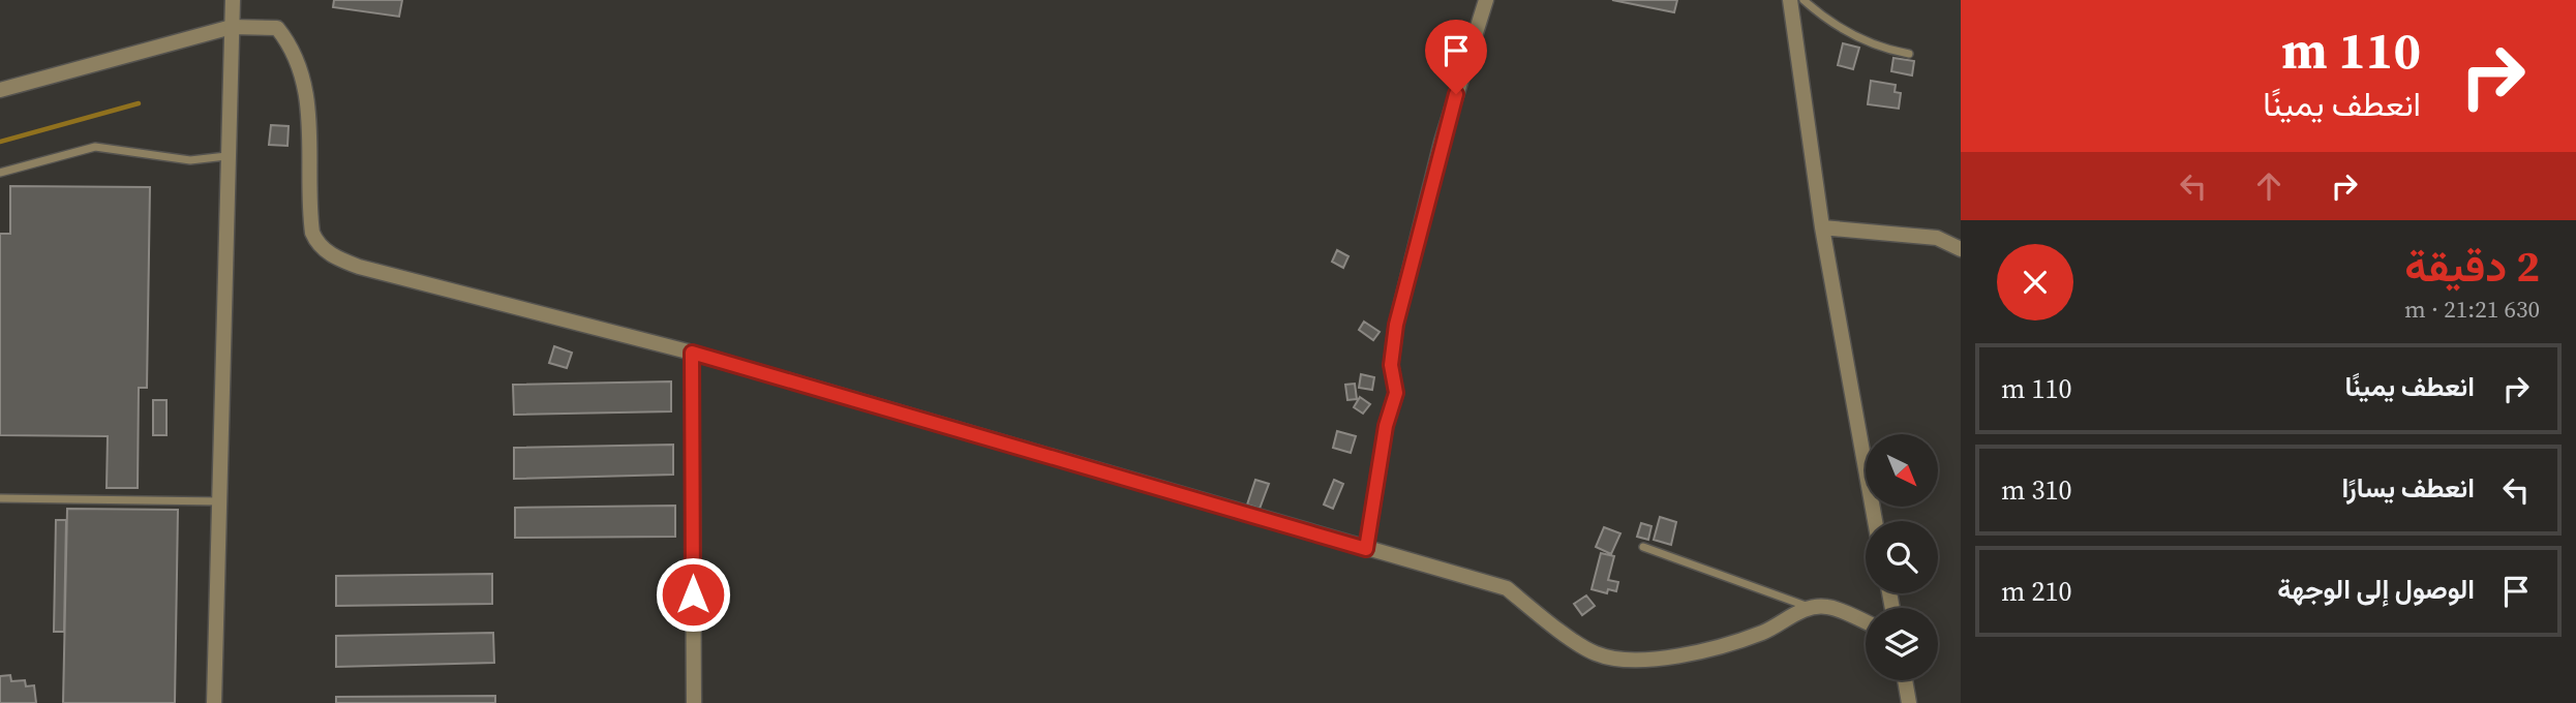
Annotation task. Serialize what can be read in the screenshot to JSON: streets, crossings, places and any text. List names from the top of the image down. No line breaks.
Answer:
{"north":"bottom right","page":{"turn":["110 m","انعطف يمينًا"],"heading":["2 دقيقة","630 m · 21:21"],"list":[{"name":"انعطف يمينًا","value":"110 m"},{"name":"انعطف يسارًا","value":"310 m"},{"name":"الوصول إلى الوجهة","value":"210 m"}]}}
